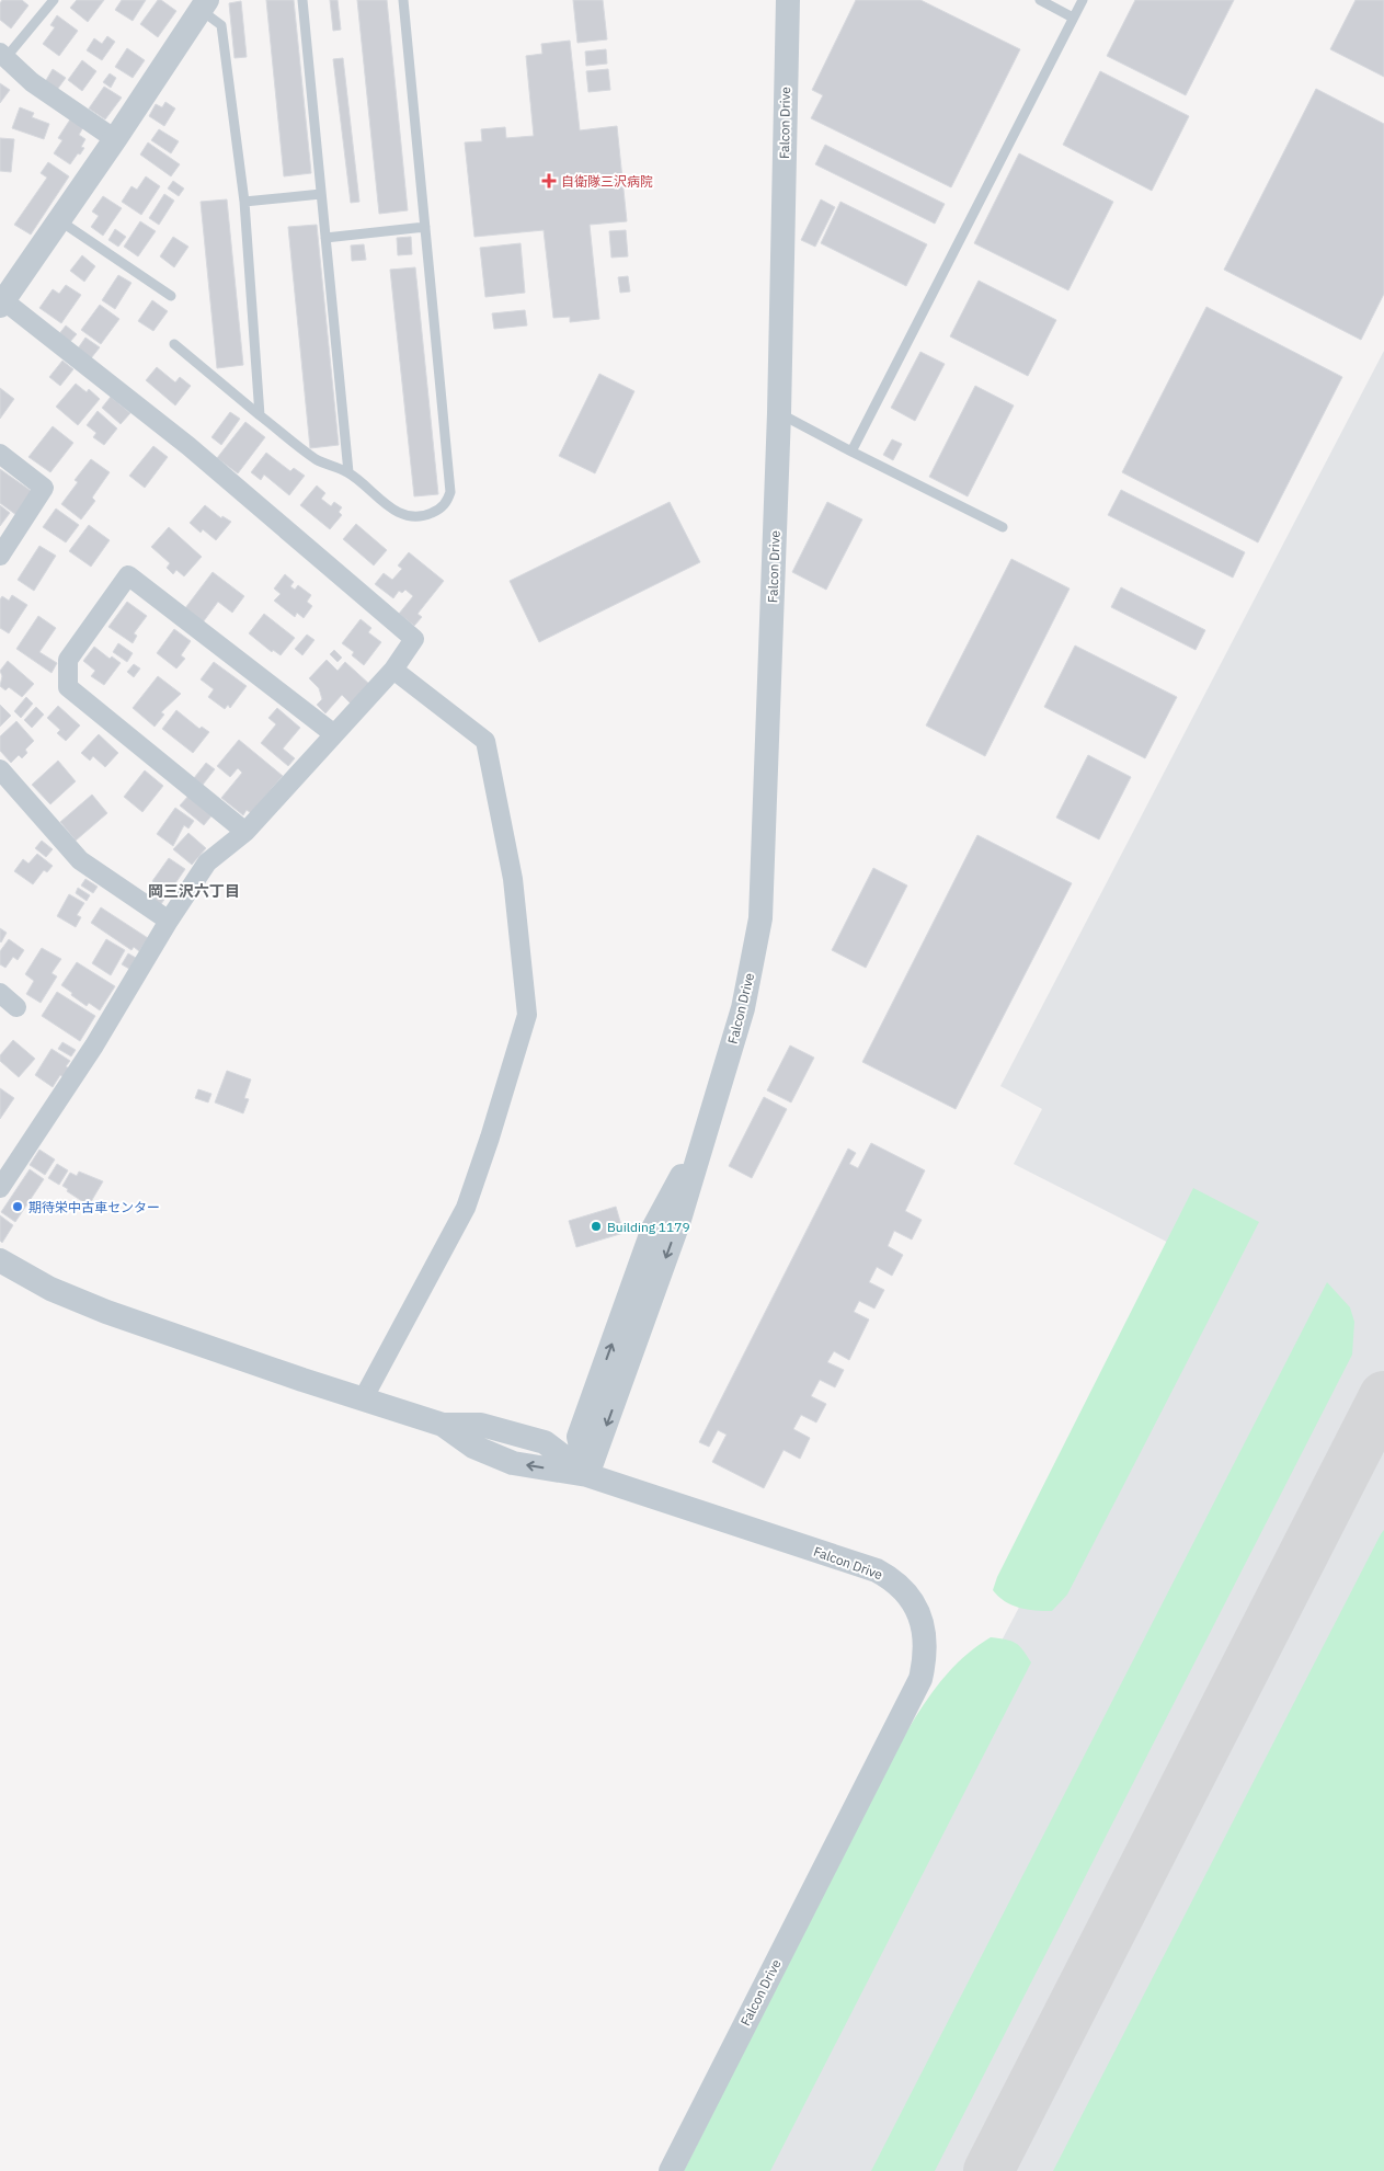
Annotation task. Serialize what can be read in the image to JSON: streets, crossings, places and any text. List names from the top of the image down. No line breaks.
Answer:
{"streets":{"street":["Falcon Drive"]},"districts":["岡三沢六丁目"],"places":{"health":["自衛隊三沢病院"],"other":["期待栄中古車センター","Building 1179"]}}
